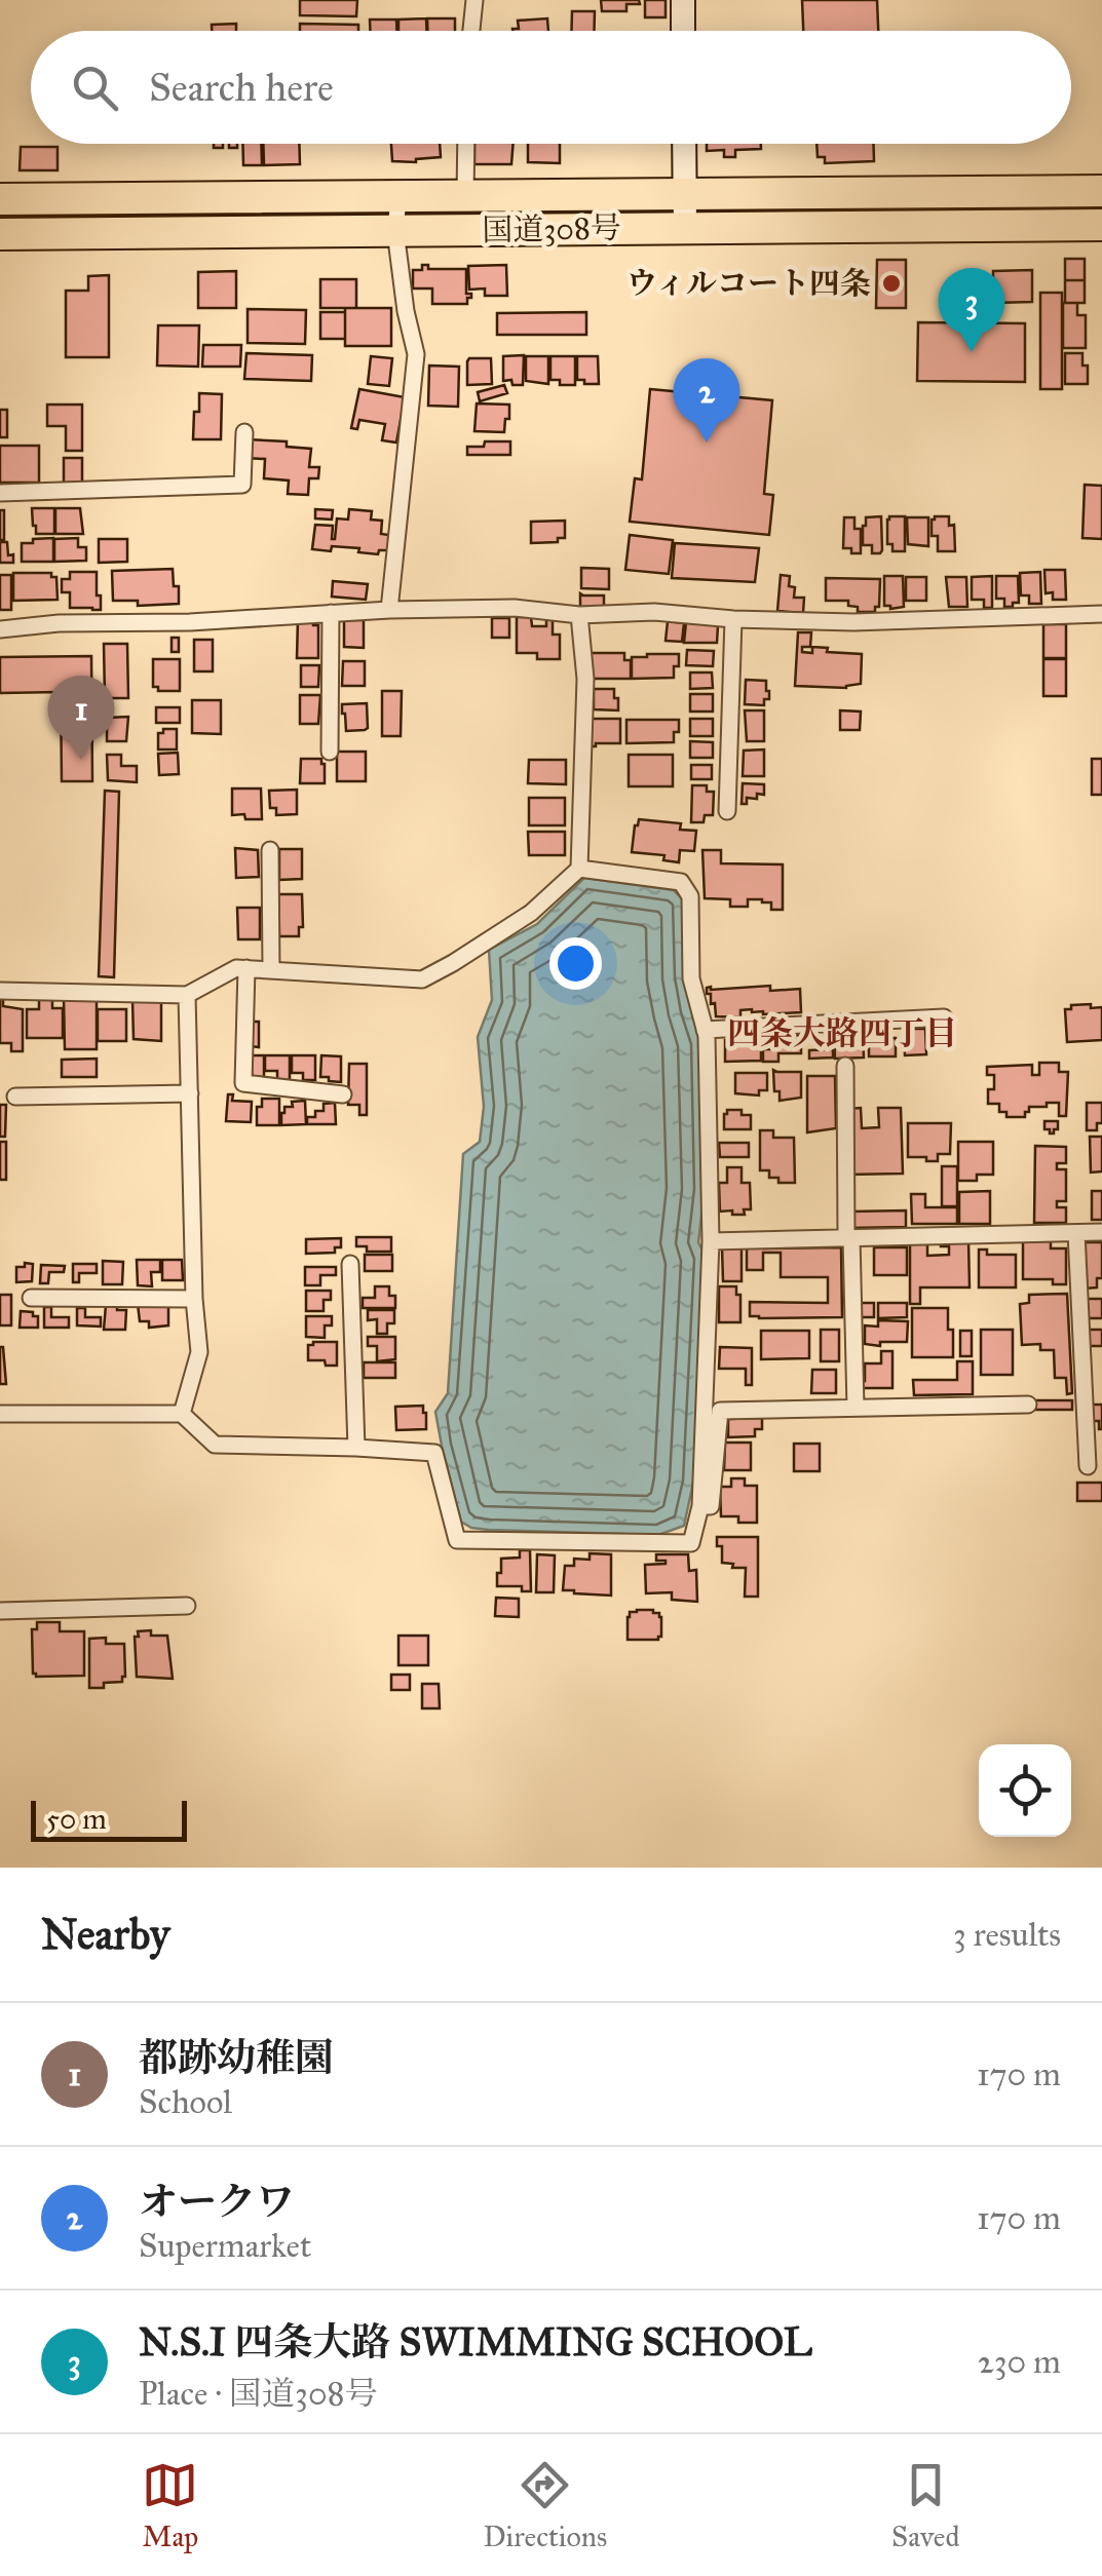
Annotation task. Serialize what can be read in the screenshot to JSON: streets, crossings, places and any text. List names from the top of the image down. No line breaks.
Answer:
{"streets":{"highway":["国道308号"]},"districts":["四条大路四丁目"],"places":["ウィルコート四条"],"scale_bar":"50 m","page":{"search":"Search here","pins":["3","2","1"],"scale":"50 m","heading":["Nearby","3 results"],"list":[{"mark":"1","name":"都跡幼稚園","note":"School","value":"170 m"},{"mark":"2","name":"オークワ","note":"Supermarket","value":"170 m"},{"mark":"3","name":"N.S.I 四条大路 SWIMMING SCHOOL","note":"Place · 国道308号","value":"230 m"}],"nav":["Map","Directions","Saved"]}}
